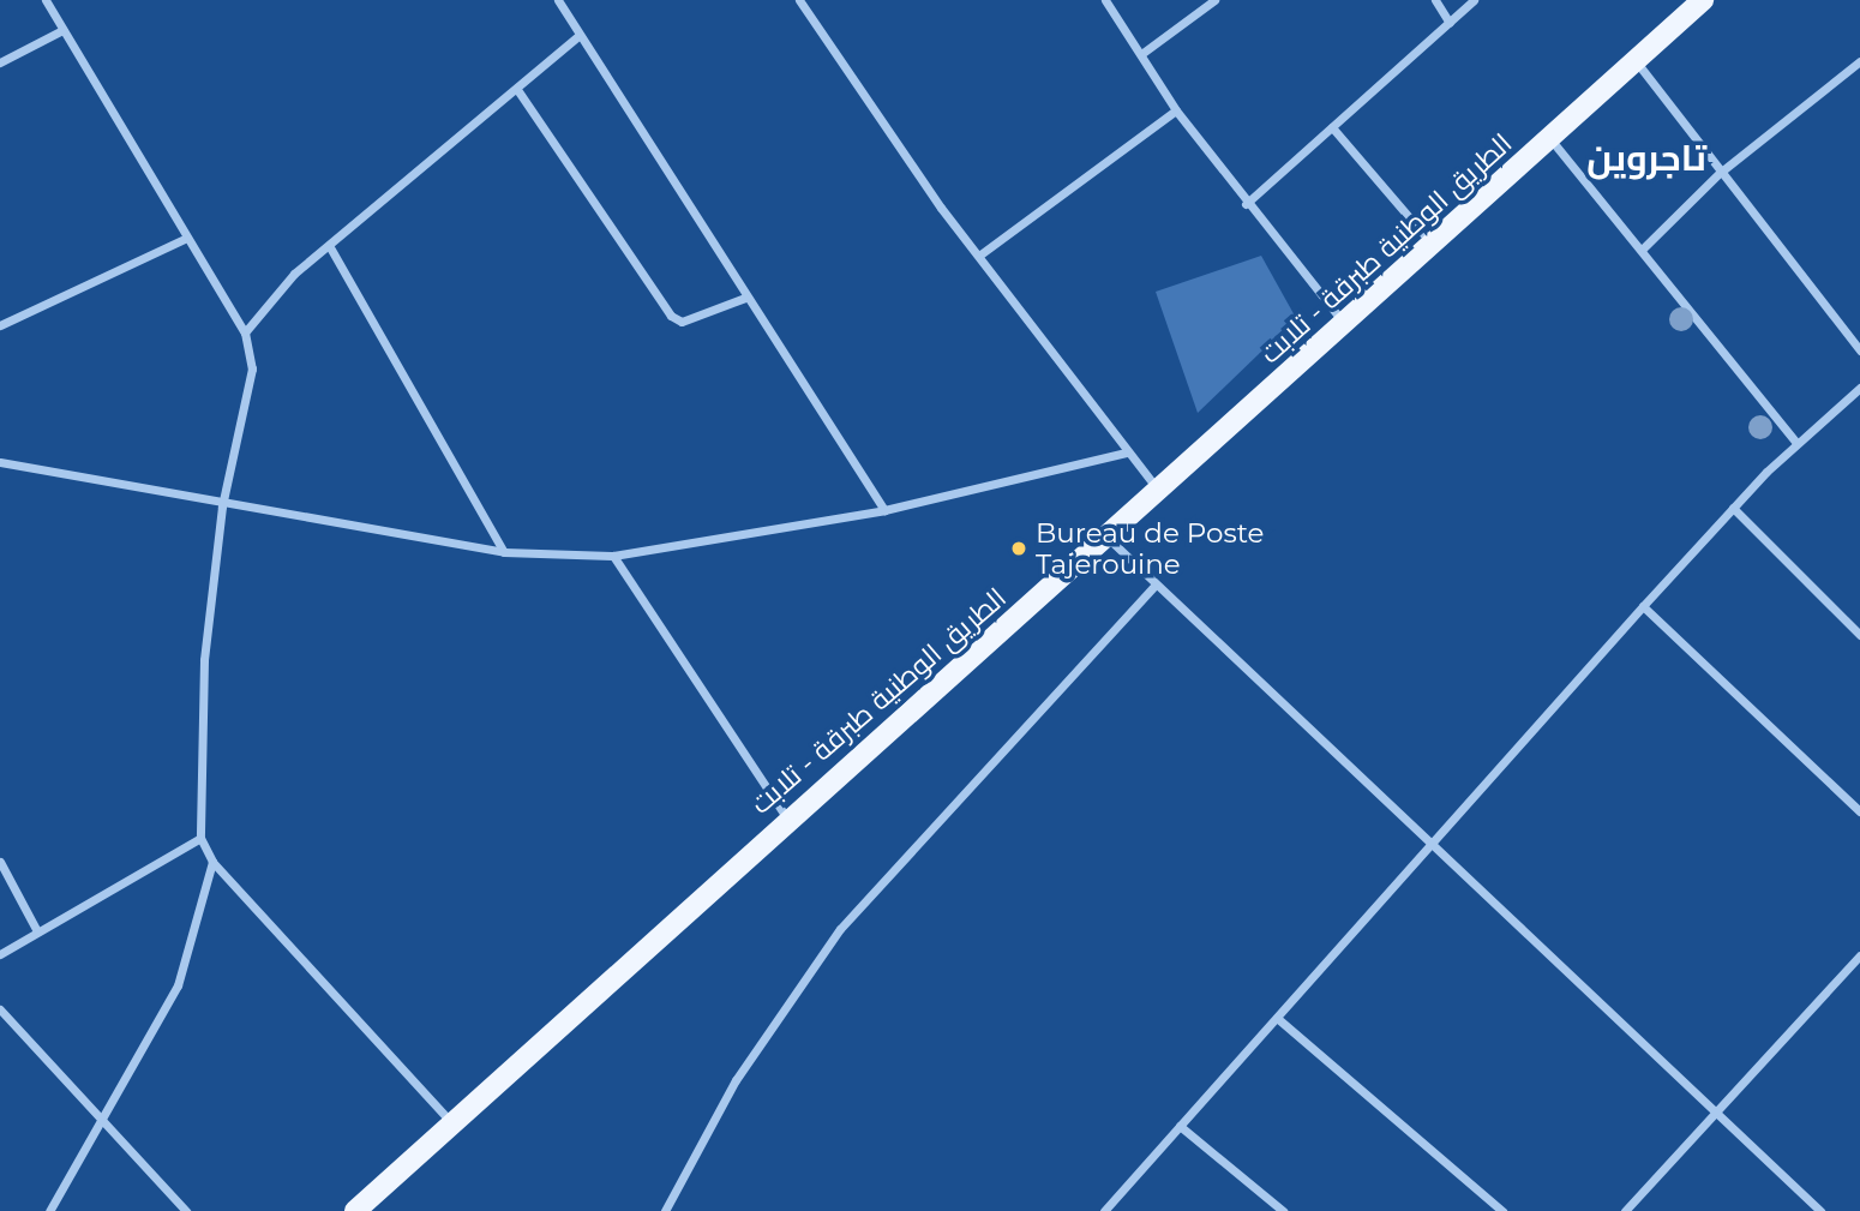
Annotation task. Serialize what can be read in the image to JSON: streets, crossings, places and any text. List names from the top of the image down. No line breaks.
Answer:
{"streets":{"main road":["الطريق الوطنية طبرقة - تلابت"]},"districts":["تاجروين"],"places":["Bureau de Poste Tajerouine"]}
